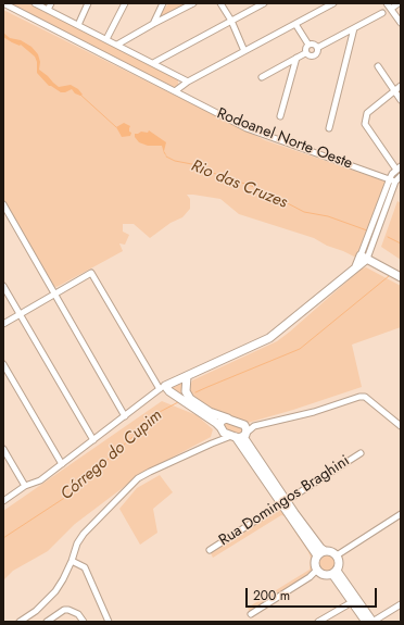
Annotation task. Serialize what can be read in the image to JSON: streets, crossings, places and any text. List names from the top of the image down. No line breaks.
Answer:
{"streets":{"street":["Rodoanel Norte Oeste","Rua Domingos Braghini"]},"water":["Rio das Cruzes","Córrego do Cupim"],"scale_bar":"200 m"}
